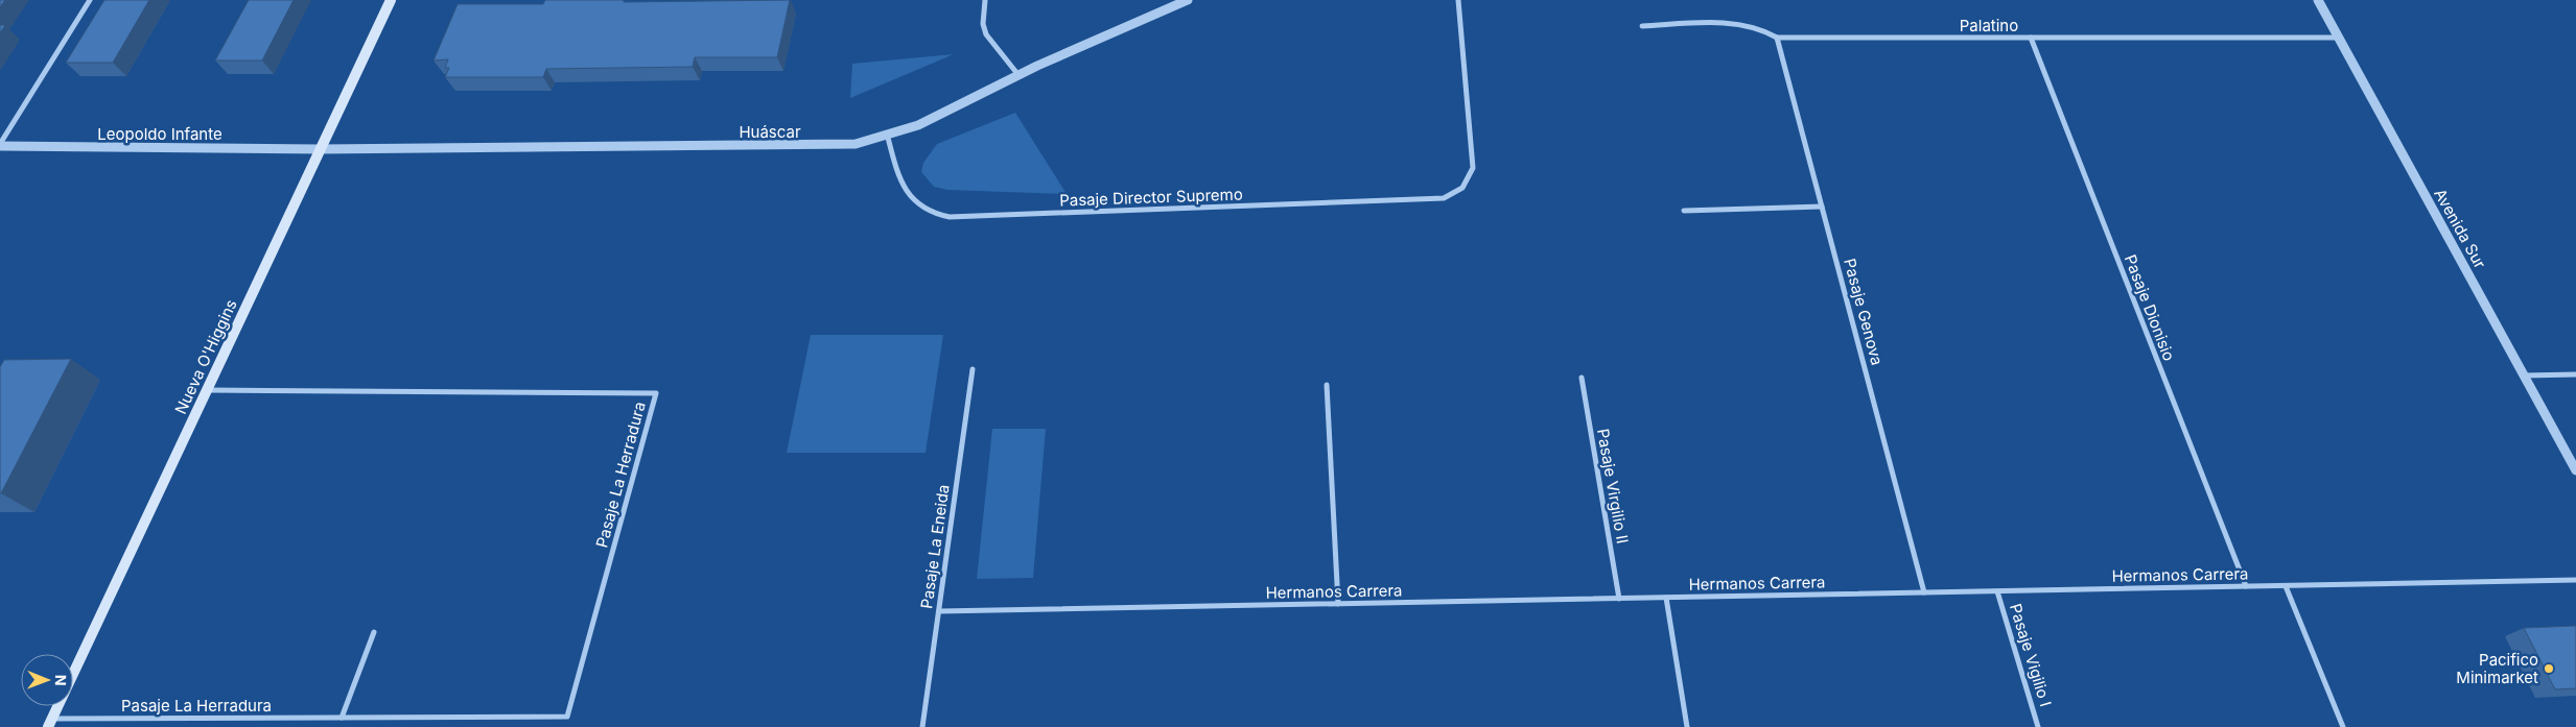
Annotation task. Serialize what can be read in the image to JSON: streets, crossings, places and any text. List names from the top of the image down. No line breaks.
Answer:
{"streets":{"main road":["Nueva O'Higgins"],"street":["Palatino","Huáscar","Leopoldo Infante","Pasaje Director Supremo","Avenida Sur","Pasaje Dionisio","Pasaje Genova","Pasaje La Herradura","Pasaje Virgilio II","Pasaje La Eneida","Hermanos Carrera","Pasaje Vigilio I"]},"crossings":[["Palatino","Avenida Sur"],["Palatino","Pasaje Dionisio"],["Palatino","Pasaje Genova"],["Huáscar","Leopoldo Infante"],["Huáscar","Pasaje Director Supremo"],["Huáscar","Nueva O'Higgins"],["Leopoldo Infante","Nueva O'Higgins"],["Pasaje Dionisio","Hermanos Carrera"],["Pasaje Genova","Hermanos Carrera"],["Nueva O'Higgins","Pasaje La Herradura"],["Pasaje Virgilio II","Hermanos Carrera"],["Pasaje La Eneida","Hermanos Carrera"],["Hermanos Carrera","Pasaje Vigilio I"]],"places":["Pacifico Minimarket"],"north":"right"}
